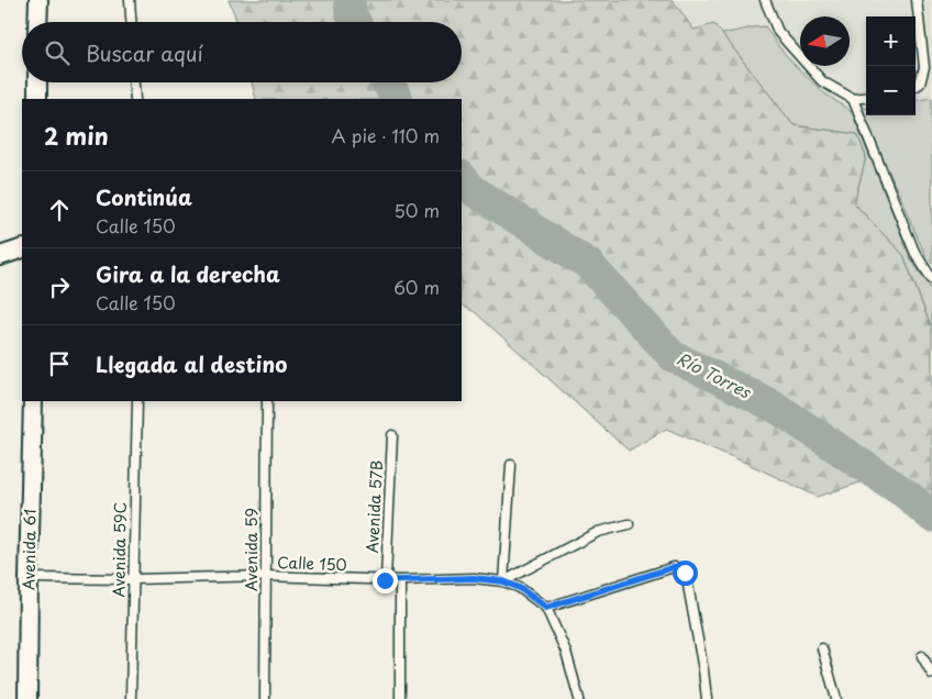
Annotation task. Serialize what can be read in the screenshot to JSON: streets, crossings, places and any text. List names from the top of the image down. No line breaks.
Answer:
{"streets":{"street":["Avenida 61"],"lane":["Avenida 57B","Avenida 59C","Avenida 59","Calle 150"]},"crossings":[["Avenida 57B","Calle 150"],["Avenida 61","Calle 150"],["Avenida 59C","Calle 150"],["Avenida 59","Calle 150"]],"water":["Río Torres"],"north":"left","page":{"map_buttons":["+","−"],"search":"Buscar aquí","heading":["2 min","A pie · 110 m"],"list":[["Continúa","Calle 150","50 m"],["Gira a la derecha","Calle 150","60 m"],"Llegada al destino"]}}
